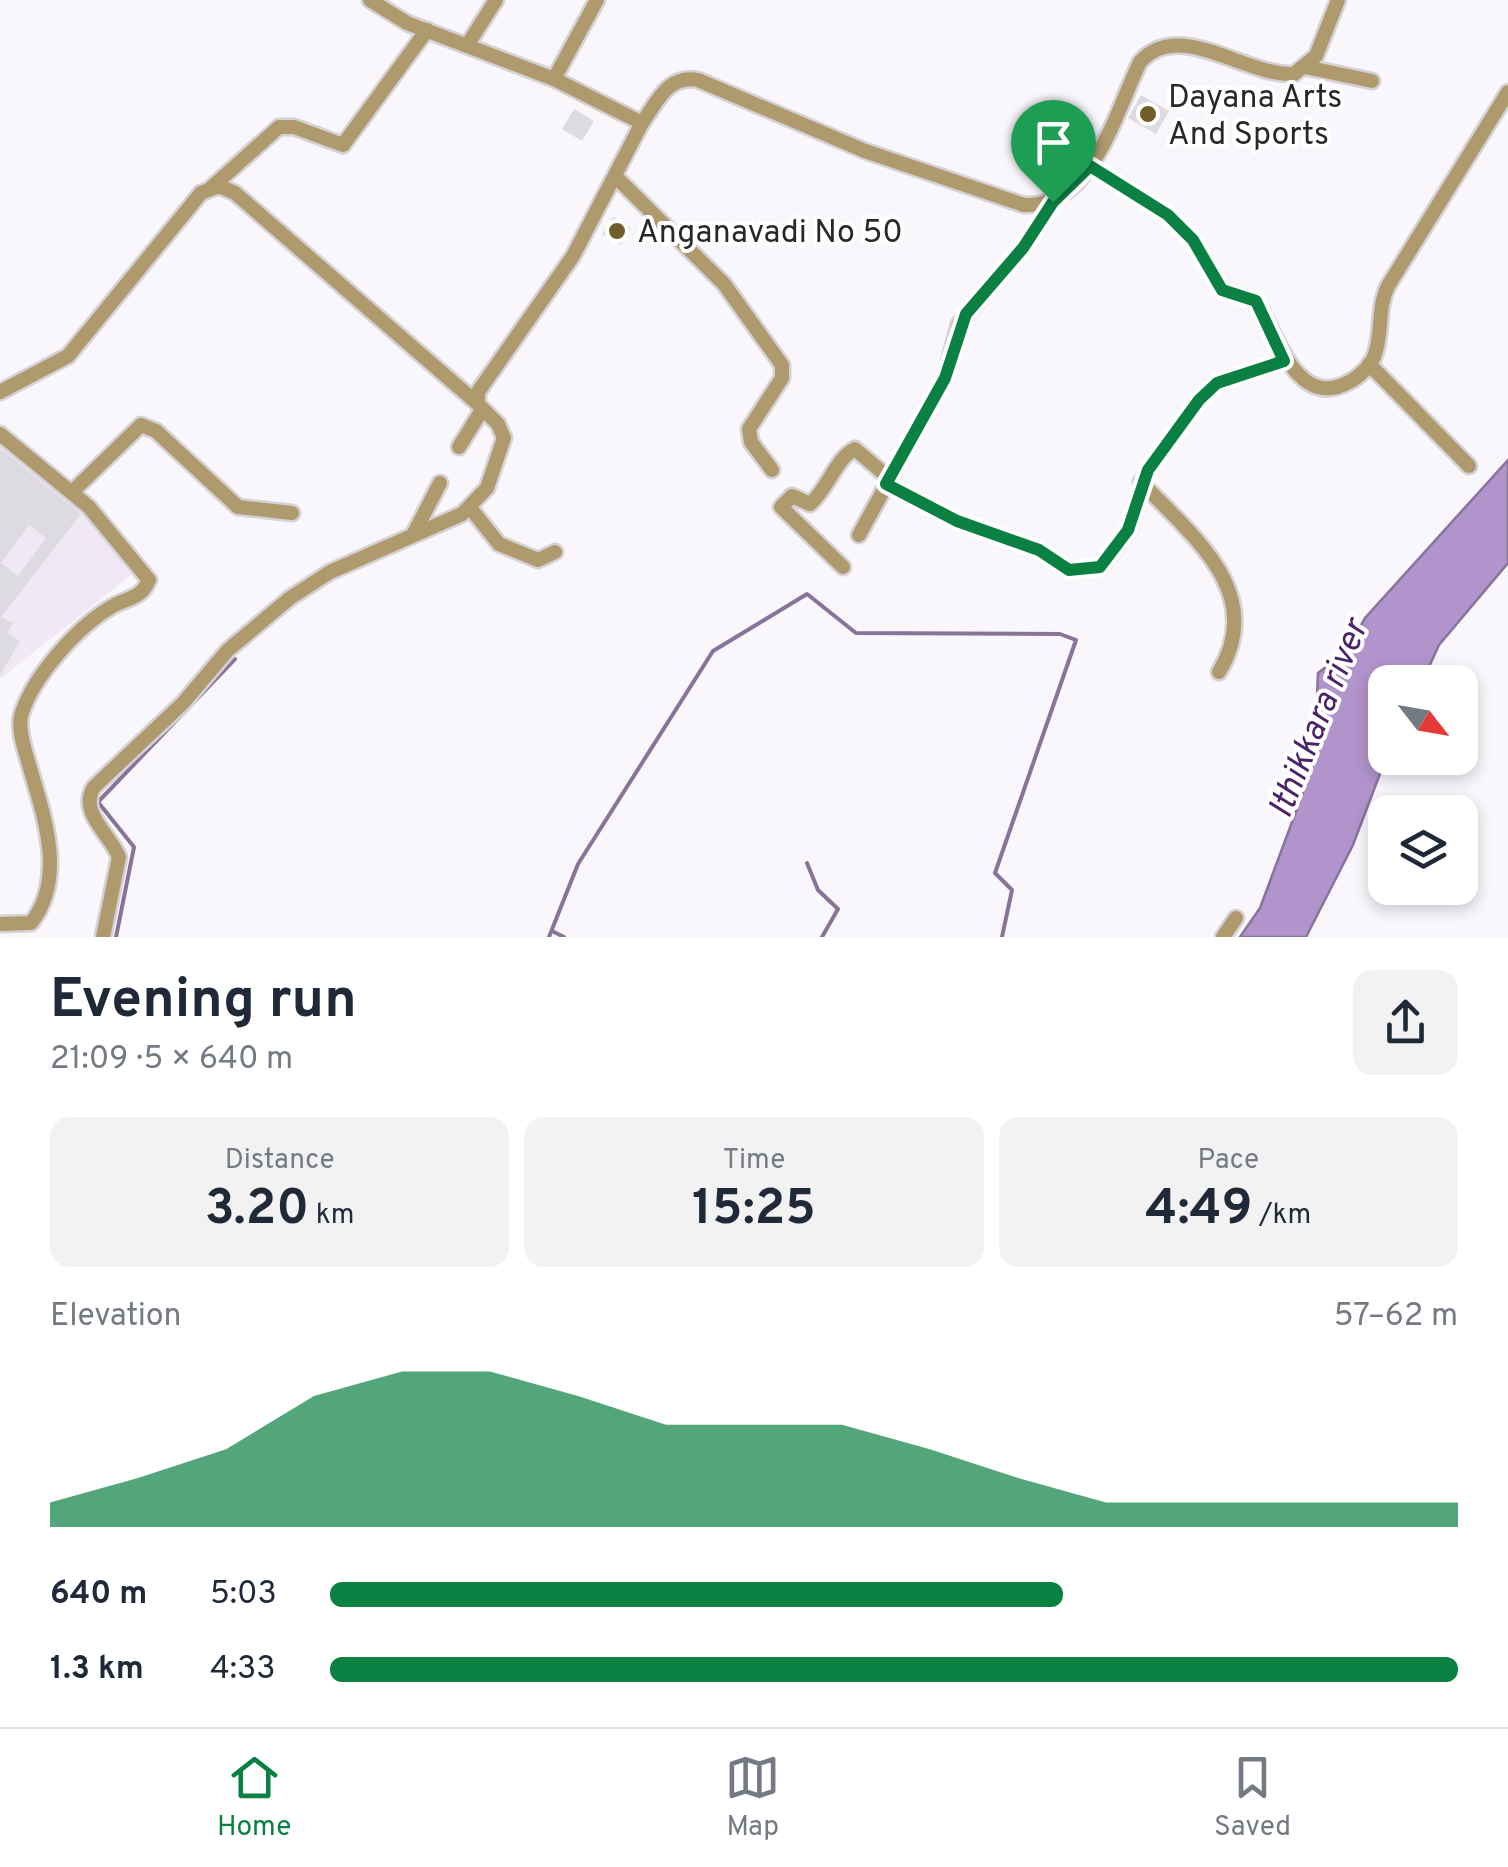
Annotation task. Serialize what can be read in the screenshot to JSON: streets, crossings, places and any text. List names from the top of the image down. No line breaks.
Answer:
{"water":["Ithikkara river"],"places":["Dayana Arts And Sports","Anganavadi No 50"],"north":"bottom right","page":{"heading":["Evening run","21:09 · 5 × 640 m"],"stats":[["Distance","3.20 km"],["Time","15:25"],["Pace","4:49 /km"]],"chart":["Elevation","57–62 m"],"list":[{"name":"640 m","note":"5:03"},{"name":"1.3 km","note":"4:33"}],"tabs":["Home","Map","Saved"]}}
